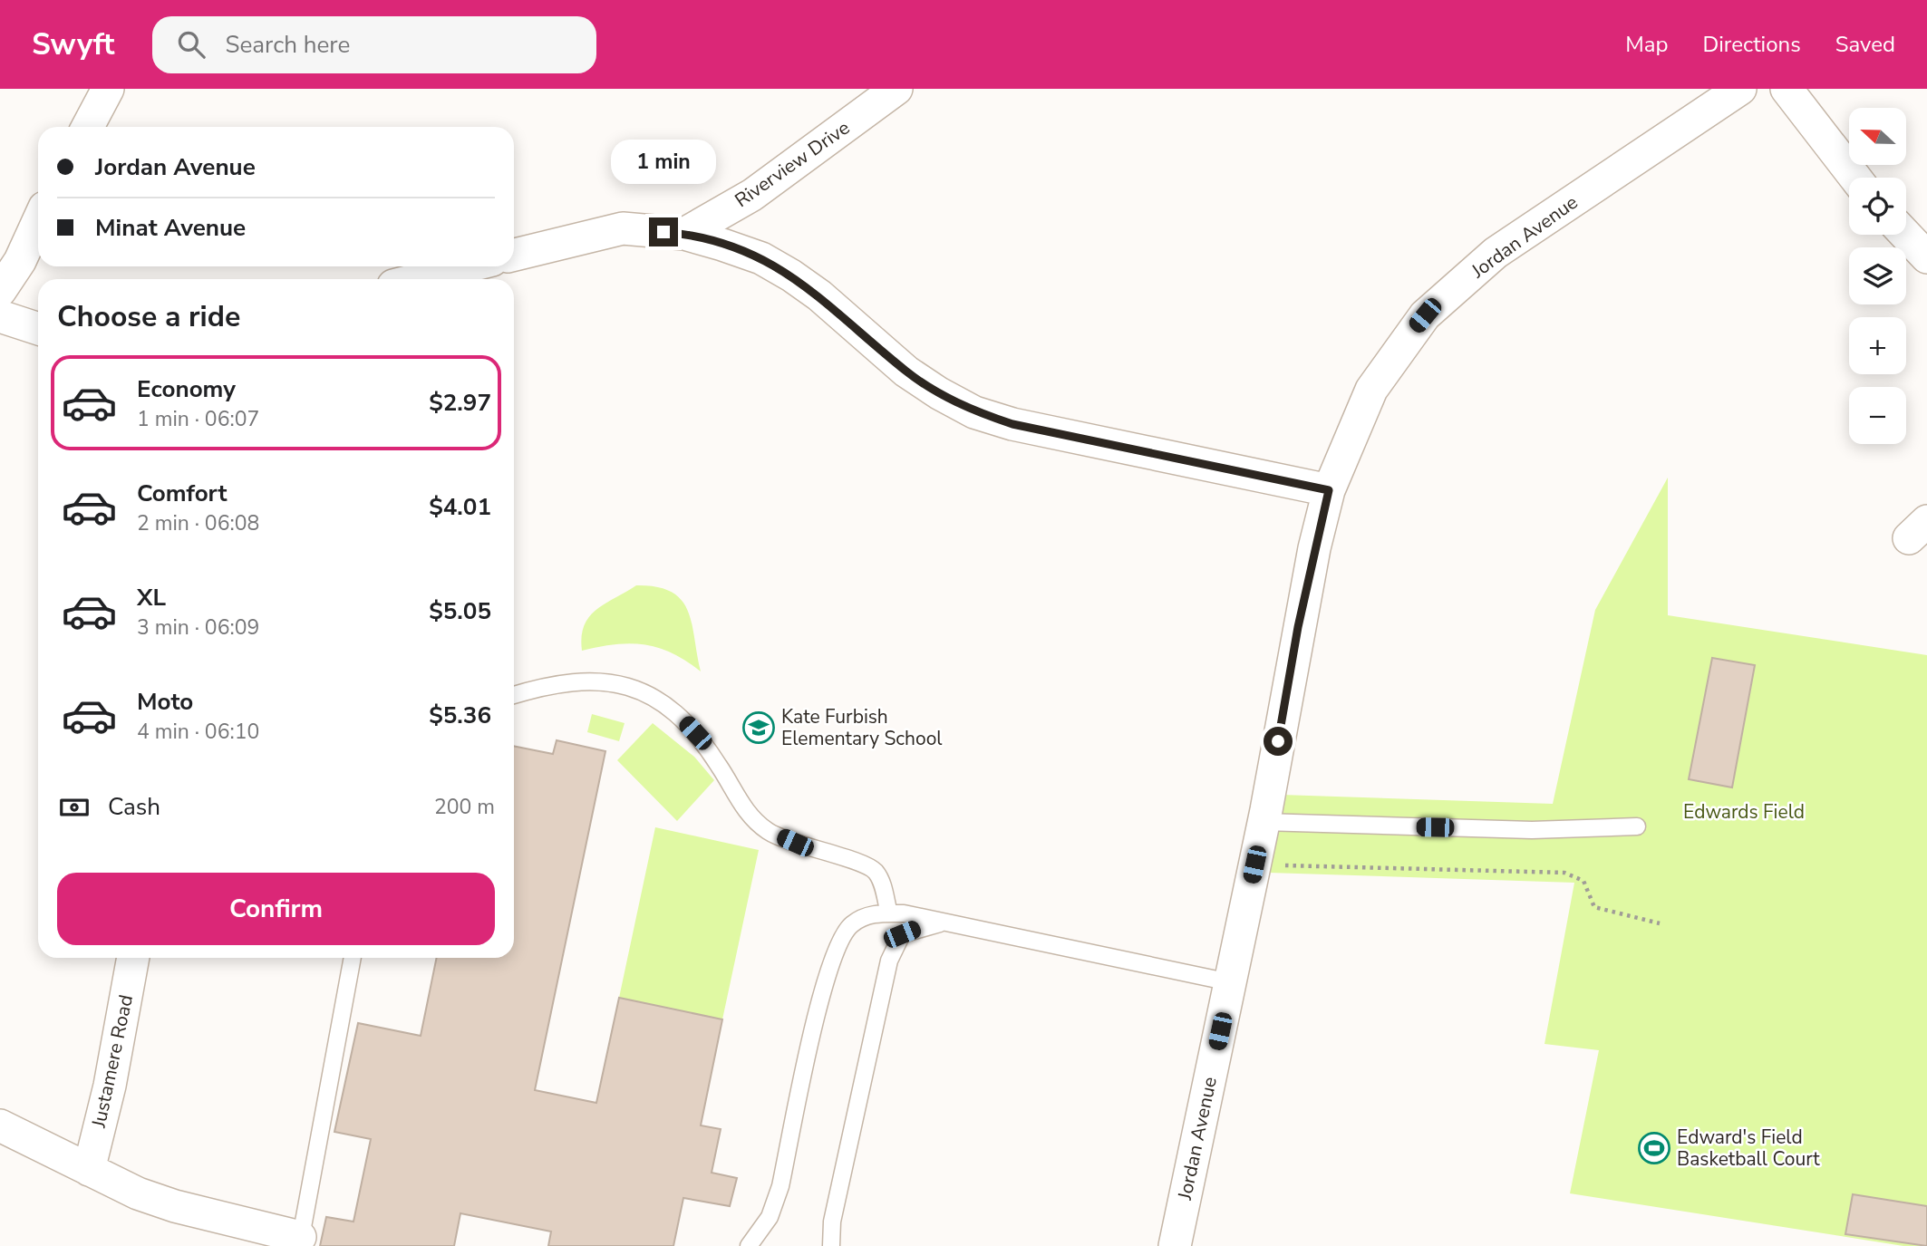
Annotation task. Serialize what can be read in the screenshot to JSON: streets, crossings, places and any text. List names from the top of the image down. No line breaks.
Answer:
{"streets":{"street":["Riverview Drive","Jordan Avenue","Justamere Road"]},"parks":["Edwards Field"],"places":{"school or university":["Kate Furbish Elementary School"],"sports":["Edward's Field Basketball Court"]},"north":"left","page":{"header":"Swyft","search":"Search here","nav":["Map","Directions","Saved"],"map_buttons":["+","−"],"banner":["Jordan Avenue","Minat Avenue"],"bubble":"1 min","heading":"Choose a ride","list":[{"name":"Economy","note":"1 min · 06:07","value":"$2.97"},{"name":"Comfort","note":"2 min · 06:08","value":"$4.01"},{"name":"XL","note":"3 min · 06:09","value":"$5.05"},{"name":"Moto","note":"4 min · 06:10","value":"$5.36"}],"pay":["Cash","200 m"],"buttons":"Confirm"}}
